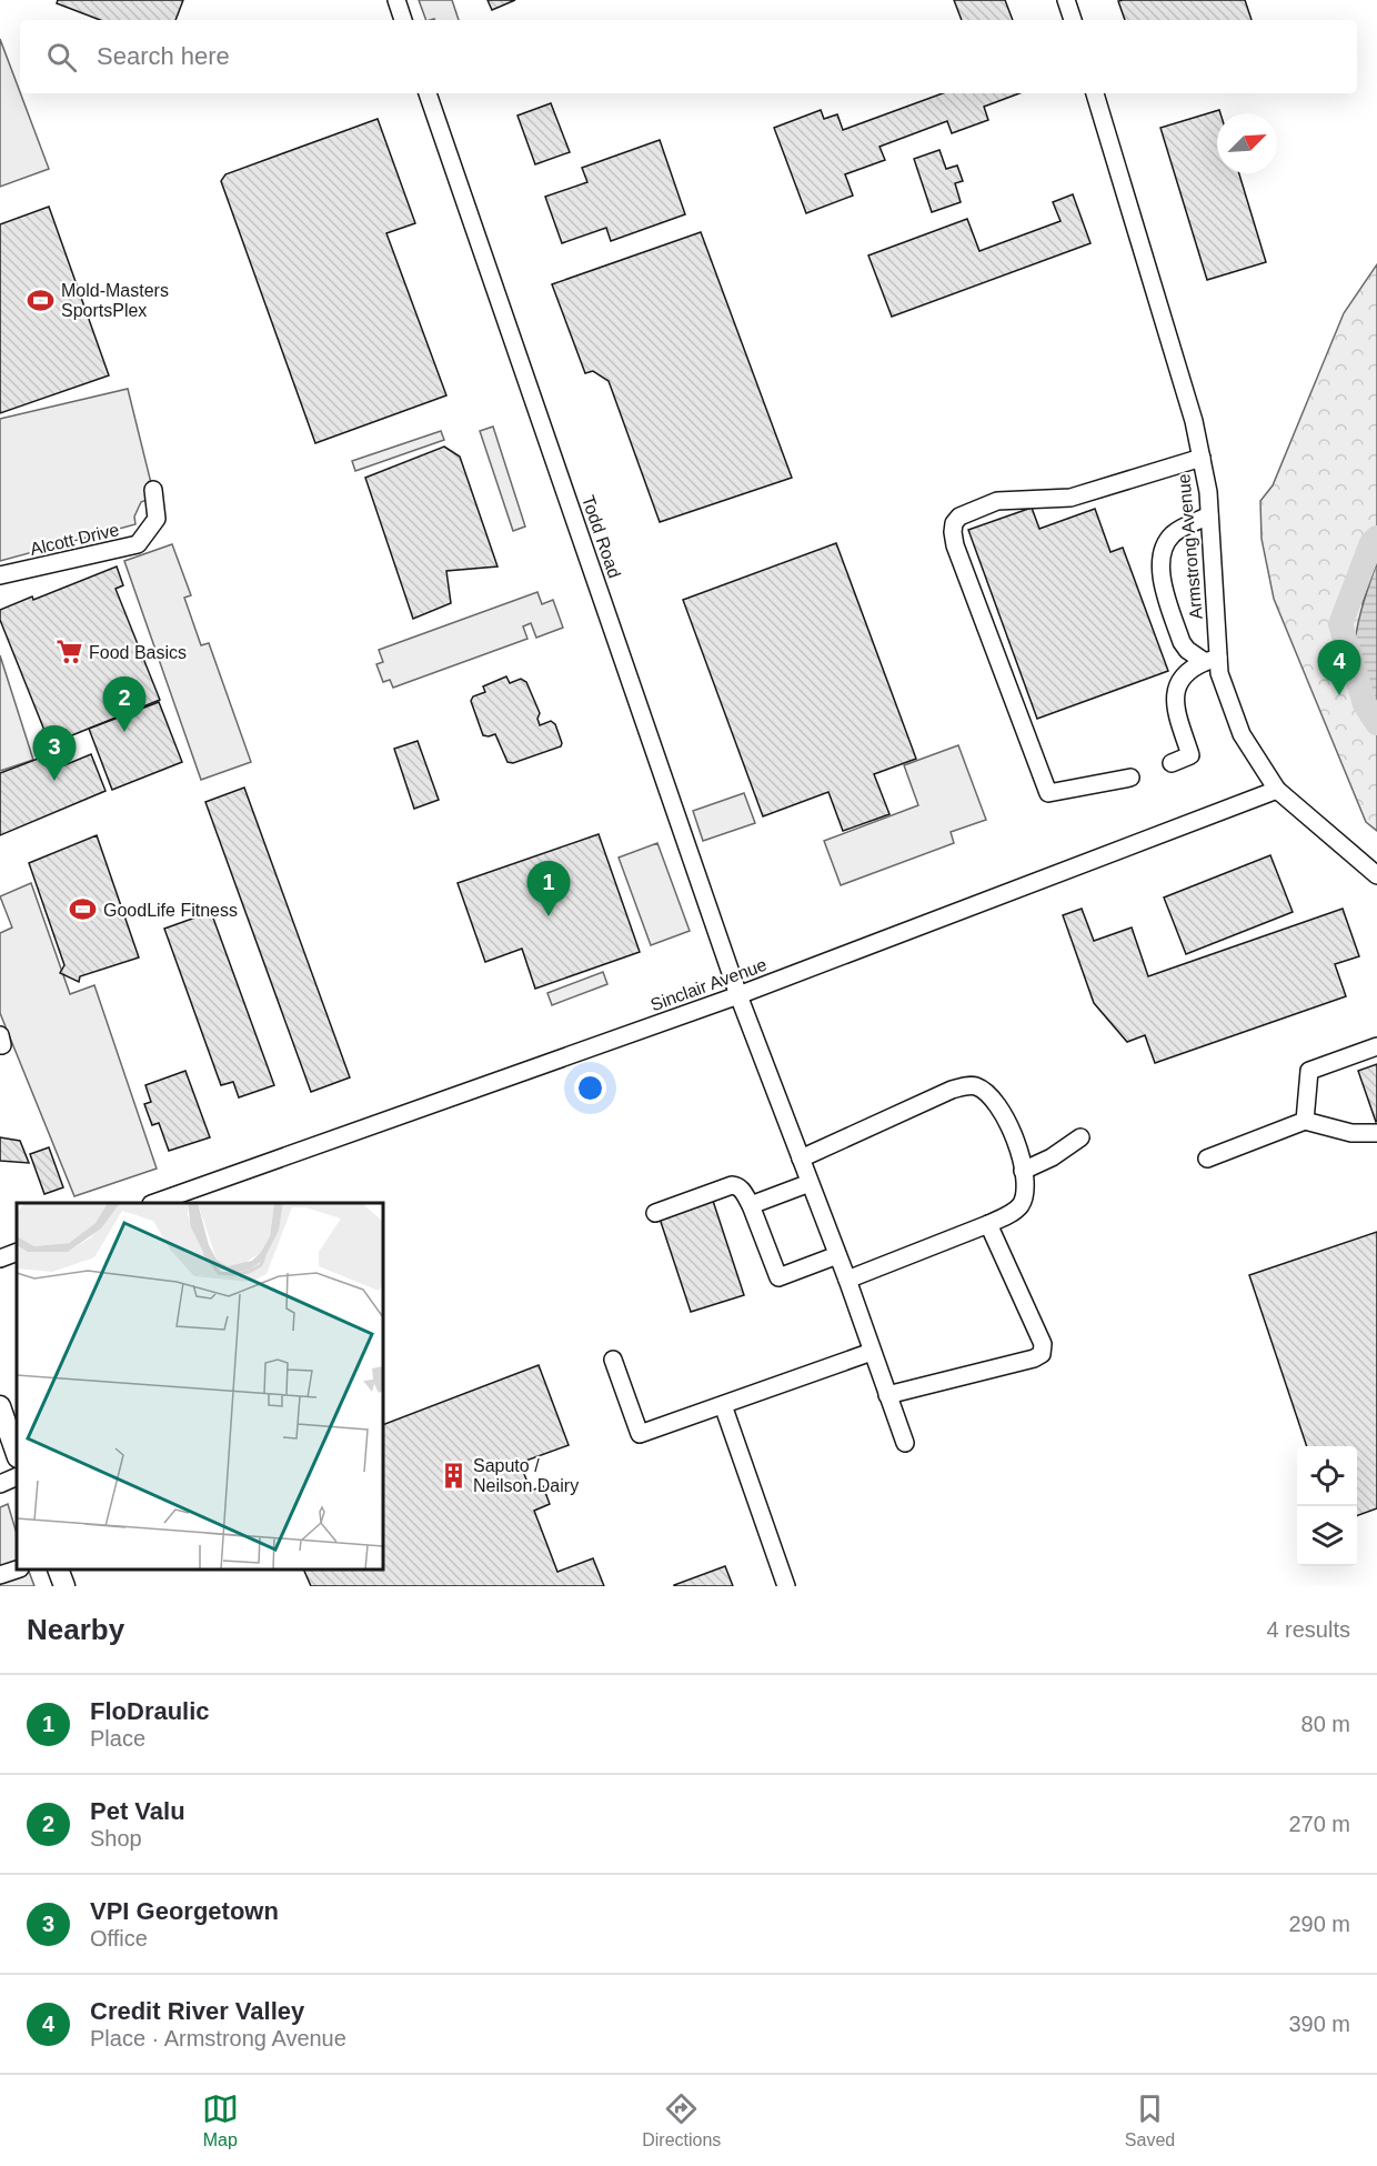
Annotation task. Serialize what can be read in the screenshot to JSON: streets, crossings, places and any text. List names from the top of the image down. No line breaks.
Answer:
{"streets":{"street":["Todd Road","Alcott Drive","Armstrong Avenue","Sinclair Avenue"]},"crossings":[["Todd Road","Sinclair Avenue"],["Armstrong Avenue","Sinclair Avenue"]],"places":{"sports":["Mold-Masters SportsPlex","GoodLife Fitness"],"supermarket":["Food Basics"],"building":["Saputo / Neilson Dairy"]},"north":"top right","page":{"search":"Search here","pins":["4","2","3","1"],"heading":["Nearby","4 results"],"list":[{"mark":"1","name":"FloDraulic","note":"Place","value":"80 m"},{"mark":"2","name":"Pet Valu","note":"Shop","value":"270 m"},{"mark":"3","name":"VPI Georgetown","note":"Office","value":"290 m"},{"mark":"4","name":"Credit River Valley","note":"Place · Armstrong Avenue","value":"390 m"}],"nav":["Map","Directions","Saved"]}}
